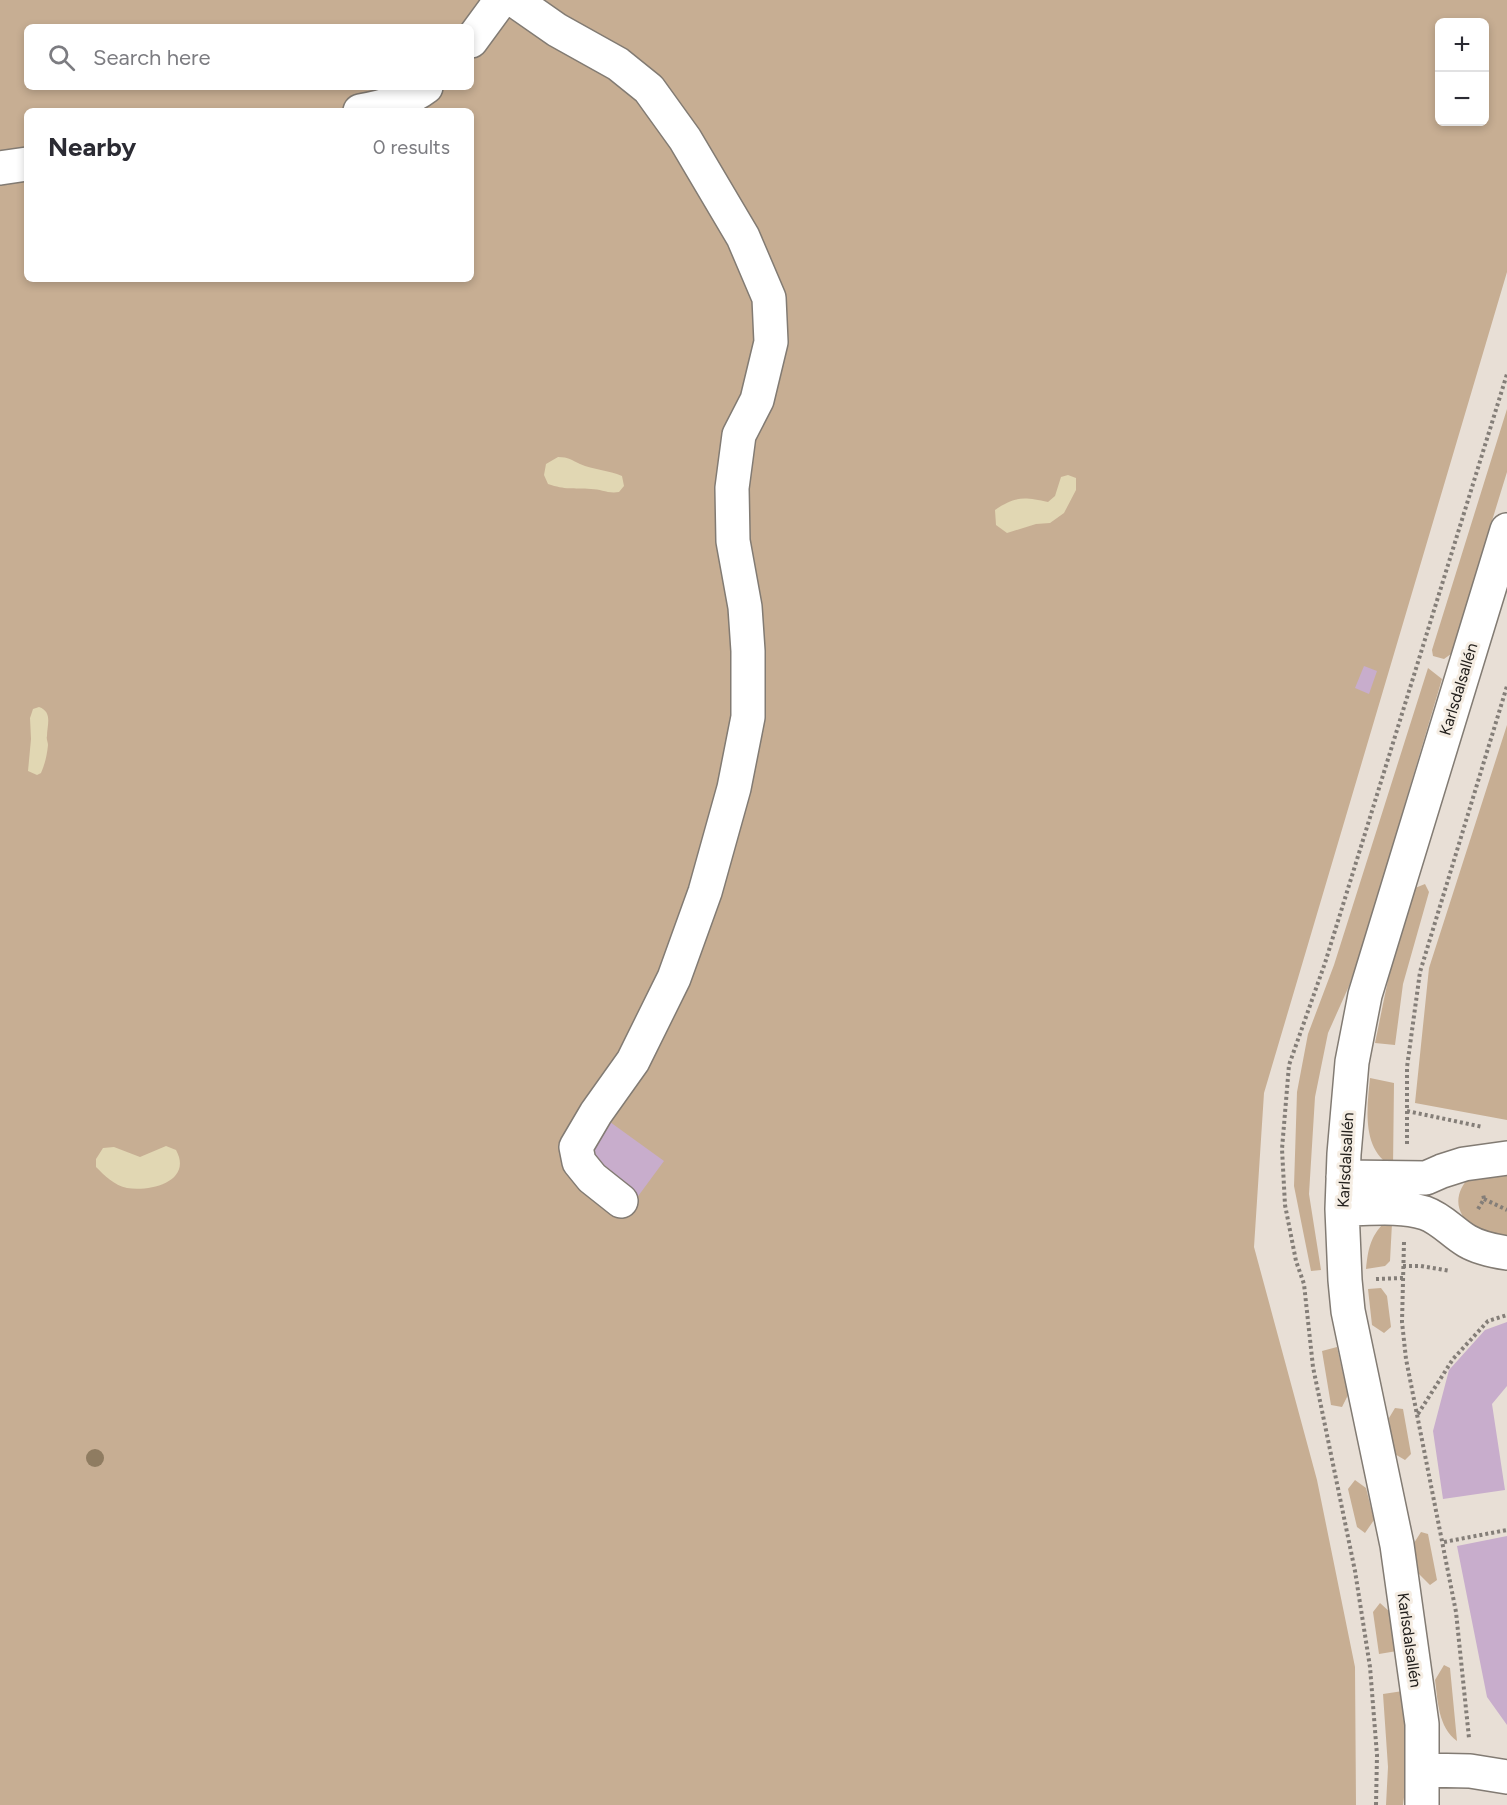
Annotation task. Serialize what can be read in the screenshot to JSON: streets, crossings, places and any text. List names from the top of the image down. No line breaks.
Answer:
{"streets":{"street":["Karlsdalsallén"]},"page":{"map_buttons":["+","−"],"search":"Search here","heading":["Nearby","0 results"]}}
